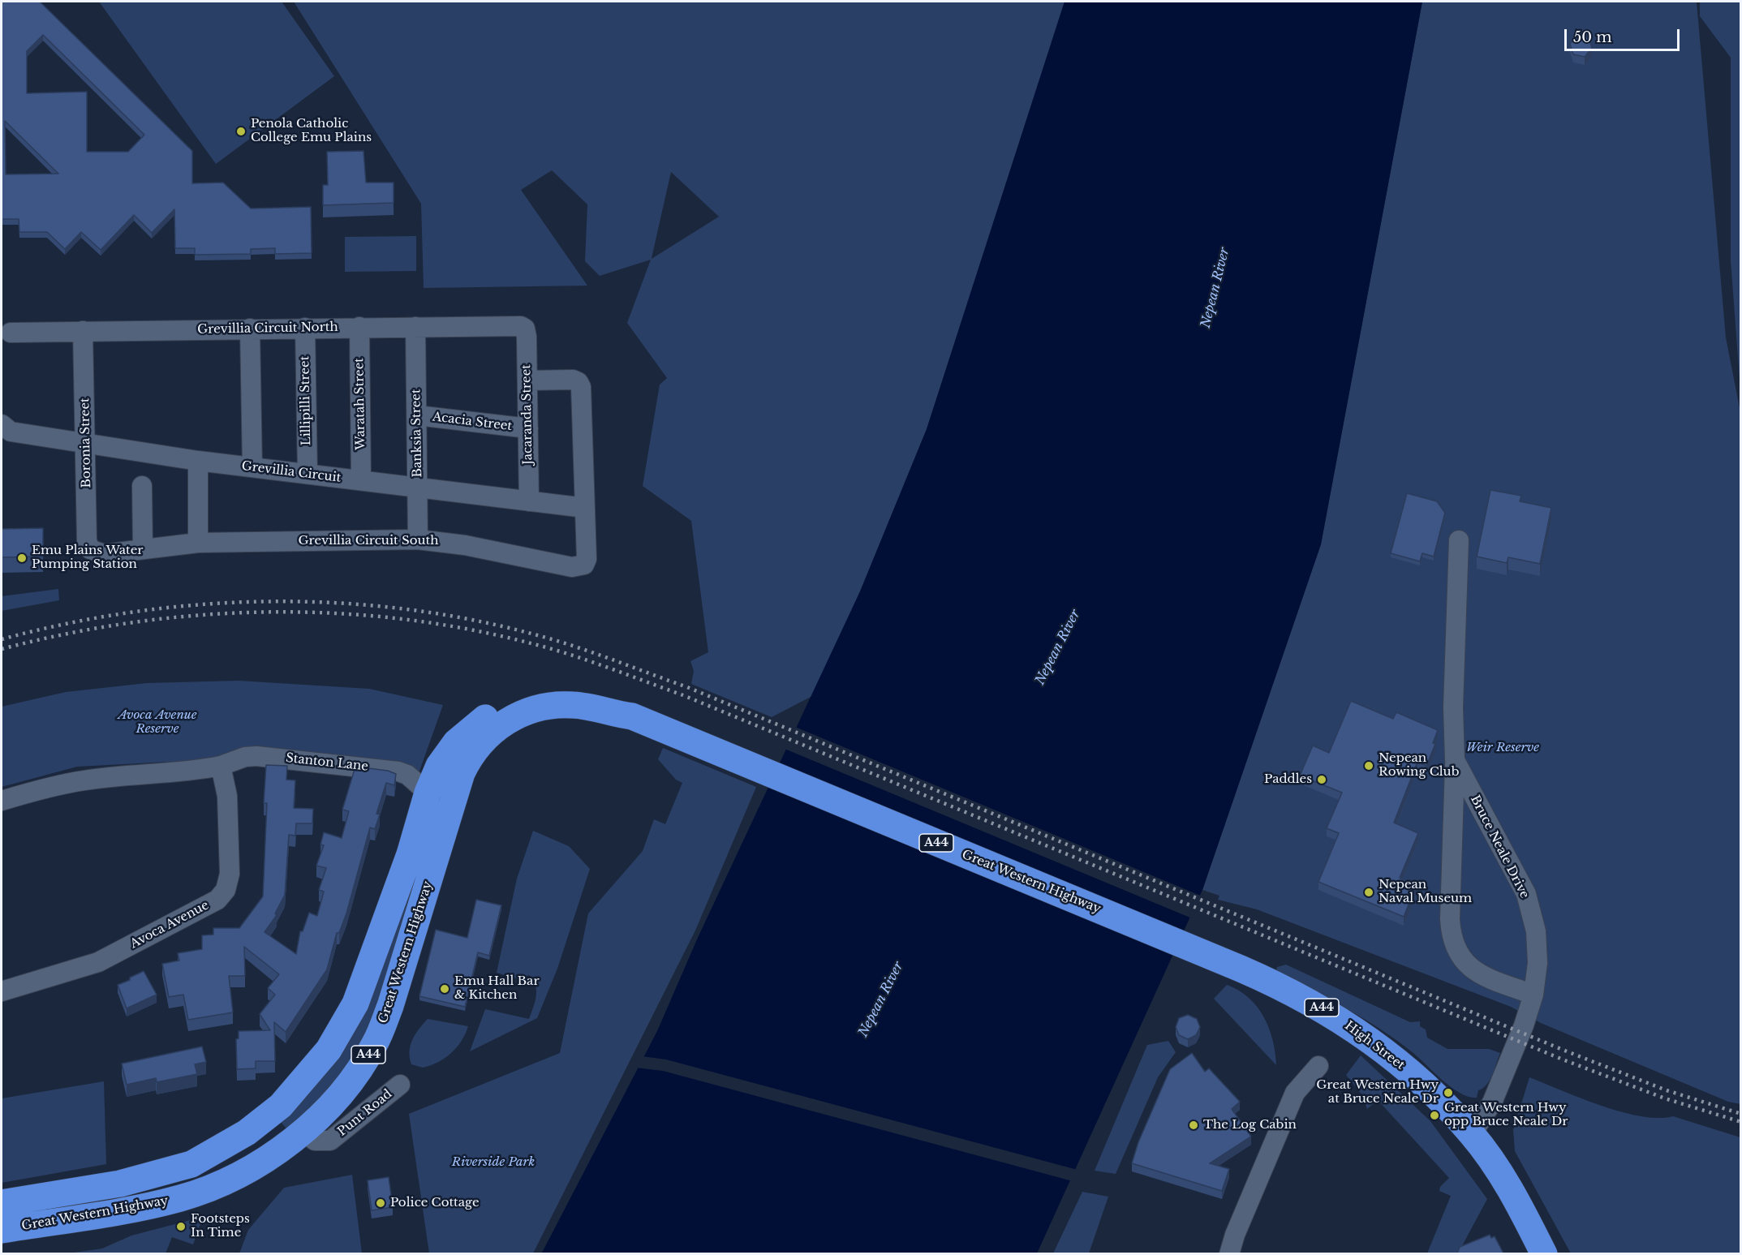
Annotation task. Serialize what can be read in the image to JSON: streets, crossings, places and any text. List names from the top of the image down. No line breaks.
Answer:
{"streets":{"highway":["A44","Great Western Highway","High Street"],"street":["Grevillia Circuit North","Lillipilli Street","Waratah Street","Jacaranda Street","Acacia Street","Banksia Street","Boronia Street","Grevillia Circuit","Grevillia Circuit South","Stanton Lane","Bruce Neale Drive","Avoca Avenue","Punt Road"]},"crossings":[["Grevillia Circuit North","Lillipilli Street"],["Grevillia Circuit North","Waratah Street"],["Grevillia Circuit North","Jacaranda Street"],["Grevillia Circuit North","Banksia Street"],["Grevillia Circuit North","Boronia Street"],["Lillipilli Street","Grevillia Circuit"],["Waratah Street","Grevillia Circuit"],["Jacaranda Street","Acacia Street"],["Jacaranda Street","Grevillia Circuit"],["Acacia Street","Banksia Street"],["Banksia Street","Grevillia Circuit"],["Banksia Street","Grevillia Circuit South"],["Boronia Street","Grevillia Circuit"],["Boronia Street","Grevillia Circuit South"],["Grevillia Circuit","Grevillia Circuit South"],["Stanton Lane","Great Western Highway"],["Stanton Lane","Avoca Avenue"],["Bruce Neale Drive","High Street"],["Great Western Highway","High Street"],["Great Western Highway","Punt Road"]],"water":["Nepean River"],"parks":["Avoca Avenue Reserve","Weir Reserve","Riverside Park"],"places":["Penola Catholic College Emu Plains","Emu Plains Water Pumping Station","Nepean Rowing Club","Paddles","Nepean Naval Museum","Emu Hall Bar & Kitchen","Great Western Hwy at Bruce Neale Dr","Great Western Hwy opp Bruce Neale Dr","The Log Cabin","Police Cottage","Footsteps In Time"],"scale_bar":"50 m"}
